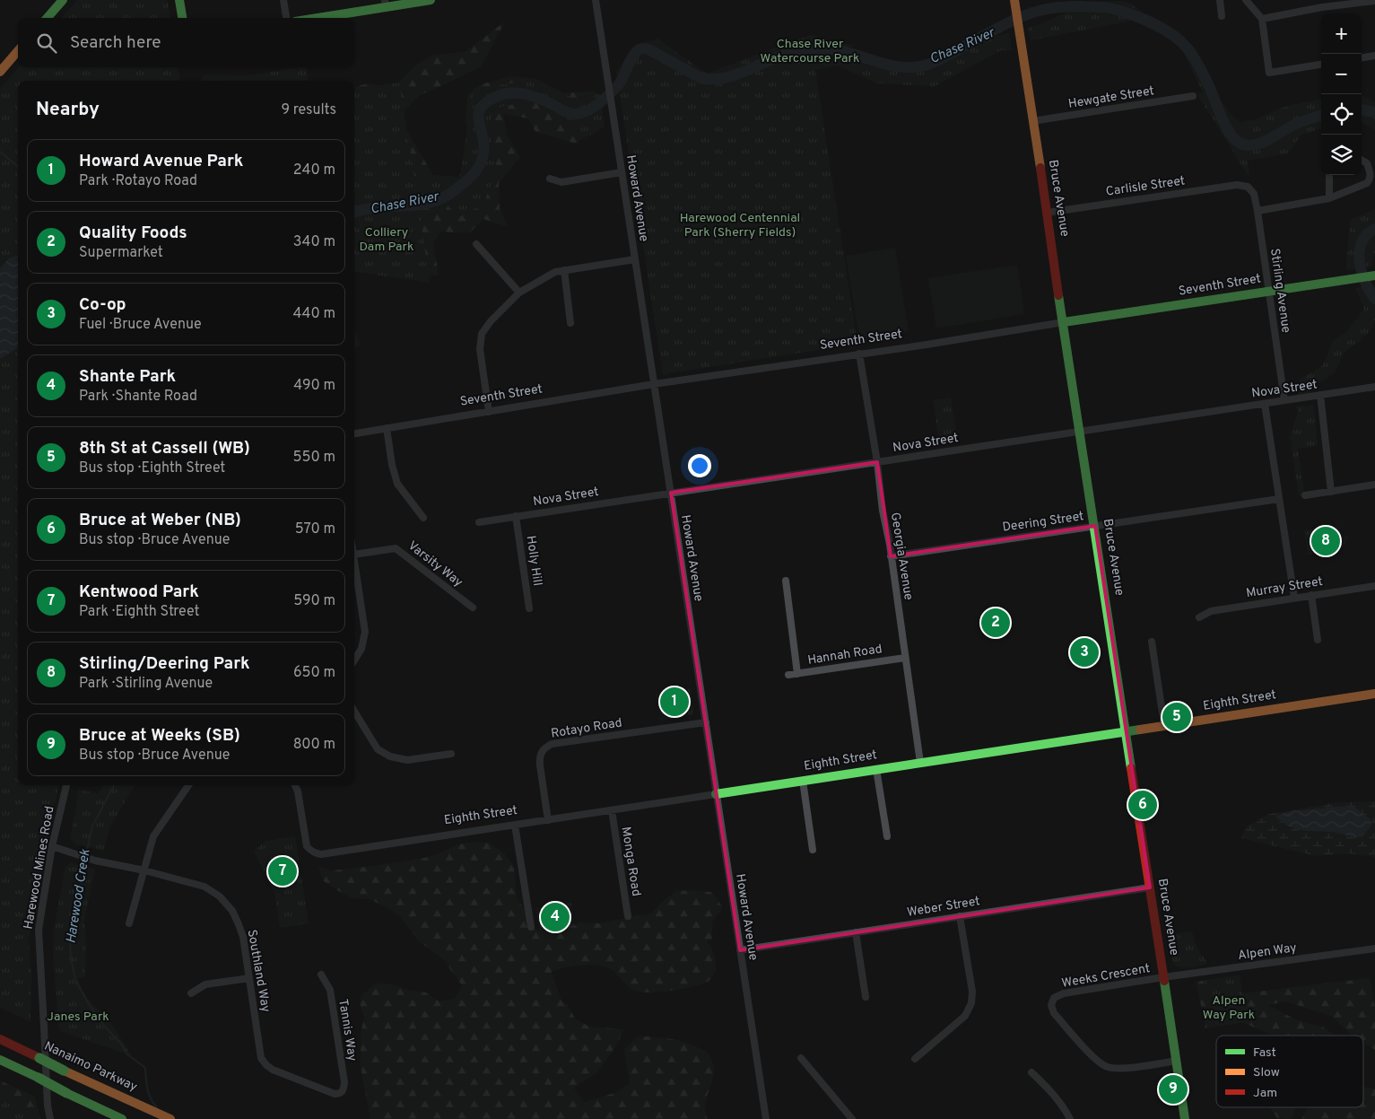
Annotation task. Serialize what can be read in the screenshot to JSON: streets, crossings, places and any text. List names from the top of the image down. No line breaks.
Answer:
{"streets":{"main road":["Bruce Avenue","Seventh Street","Eighth Street","Nanaimo Parkway"],"street":["Hewgate Street","Carlisle Street","Howard Avenue","Stirling Avenue","Nova Street","Deering Street","Georgia Avenue","Holly Hill","Varsity Way","Murray Street","Hannah Road","Rotayo Road","Monga Road","Harewood Mines Road","Weber Street","Alpen Way","Southland Way","Weeks Crescent","Tannis Way"]},"crossings":[["Hewgate Street","Bruce Avenue"],["Carlisle Street","Bruce Avenue"],["Carlisle Street","Stirling Avenue"],["Howard Avenue","Seventh Street"],["Howard Avenue","Nova Street"],["Howard Avenue","Eighth Street"],["Howard Avenue","Rotayo Road"],["Howard Avenue","Weber Street"],["Bruce Avenue","Seventh Street"],["Bruce Avenue","Nova Street"],["Bruce Avenue","Deering Street"],["Bruce Avenue","Eighth Street"],["Bruce Avenue","Weber Street"],["Bruce Avenue","Alpen Way"],["Bruce Avenue","Weeks Crescent"],["Seventh Street","Stirling Avenue"],["Seventh Street","Georgia Avenue"],["Stirling Avenue","Nova Street"],["Nova Street","Georgia Avenue"],["Nova Street","Holly Hill"],["Deering Street","Georgia Avenue"],["Georgia Avenue","Hannah Road"],["Georgia Avenue","Eighth Street"],["Eighth Street","Rotayo Road"],["Eighth Street","Monga Road"],["Harewood Mines Road","Southland Way"],["Alpen Way","Weeks Crescent"],["Southland Way","Tannis Way"]],"water":["Chase River","Harewood Creek"],"parks":["Chase River Watercourse Park","Harewood Centennial Park (Sherry Fields)","Colliery Dam Park","Alpen Way Park","Janes Park"],"legend":["Fast","Slow","Jam"],"page":{"map_buttons":["+","−"],"search":"Search here","heading":["Nearby","9 results"],"list":[{"mark":"1","name":"Howard Avenue Park","note":"Park · Rotayo Road","value":"240 m"},{"mark":"2","name":"Quality Foods","note":"Supermarket","value":"340 m"},{"mark":"3","name":"Co-op","note":"Fuel · Bruce Avenue","value":"440 m"},{"mark":"4","name":"Shante Park","note":"Park · Shante Road","value":"490 m"},{"mark":"5","name":"8th St at Cassell (WB)","note":"Bus stop · Eighth Street","value":"550 m"},{"mark":"6","name":"Bruce at Weber (NB)","note":"Bus stop · Bruce Avenue","value":"570 m"},{"mark":"7","name":"Kentwood Park","note":"Park · Eighth Street","value":"590 m"},{"mark":"8","name":"Stirling/Deering Park","note":"Park · Stirling Avenue","value":"650 m"},{"mark":"9","name":"Bruce at Weeks (SB)","note":"Bus stop · Bruce Avenue","value":"800 m"}],"pins":["8","2","3","1","5","6","7","4","9"]}}
